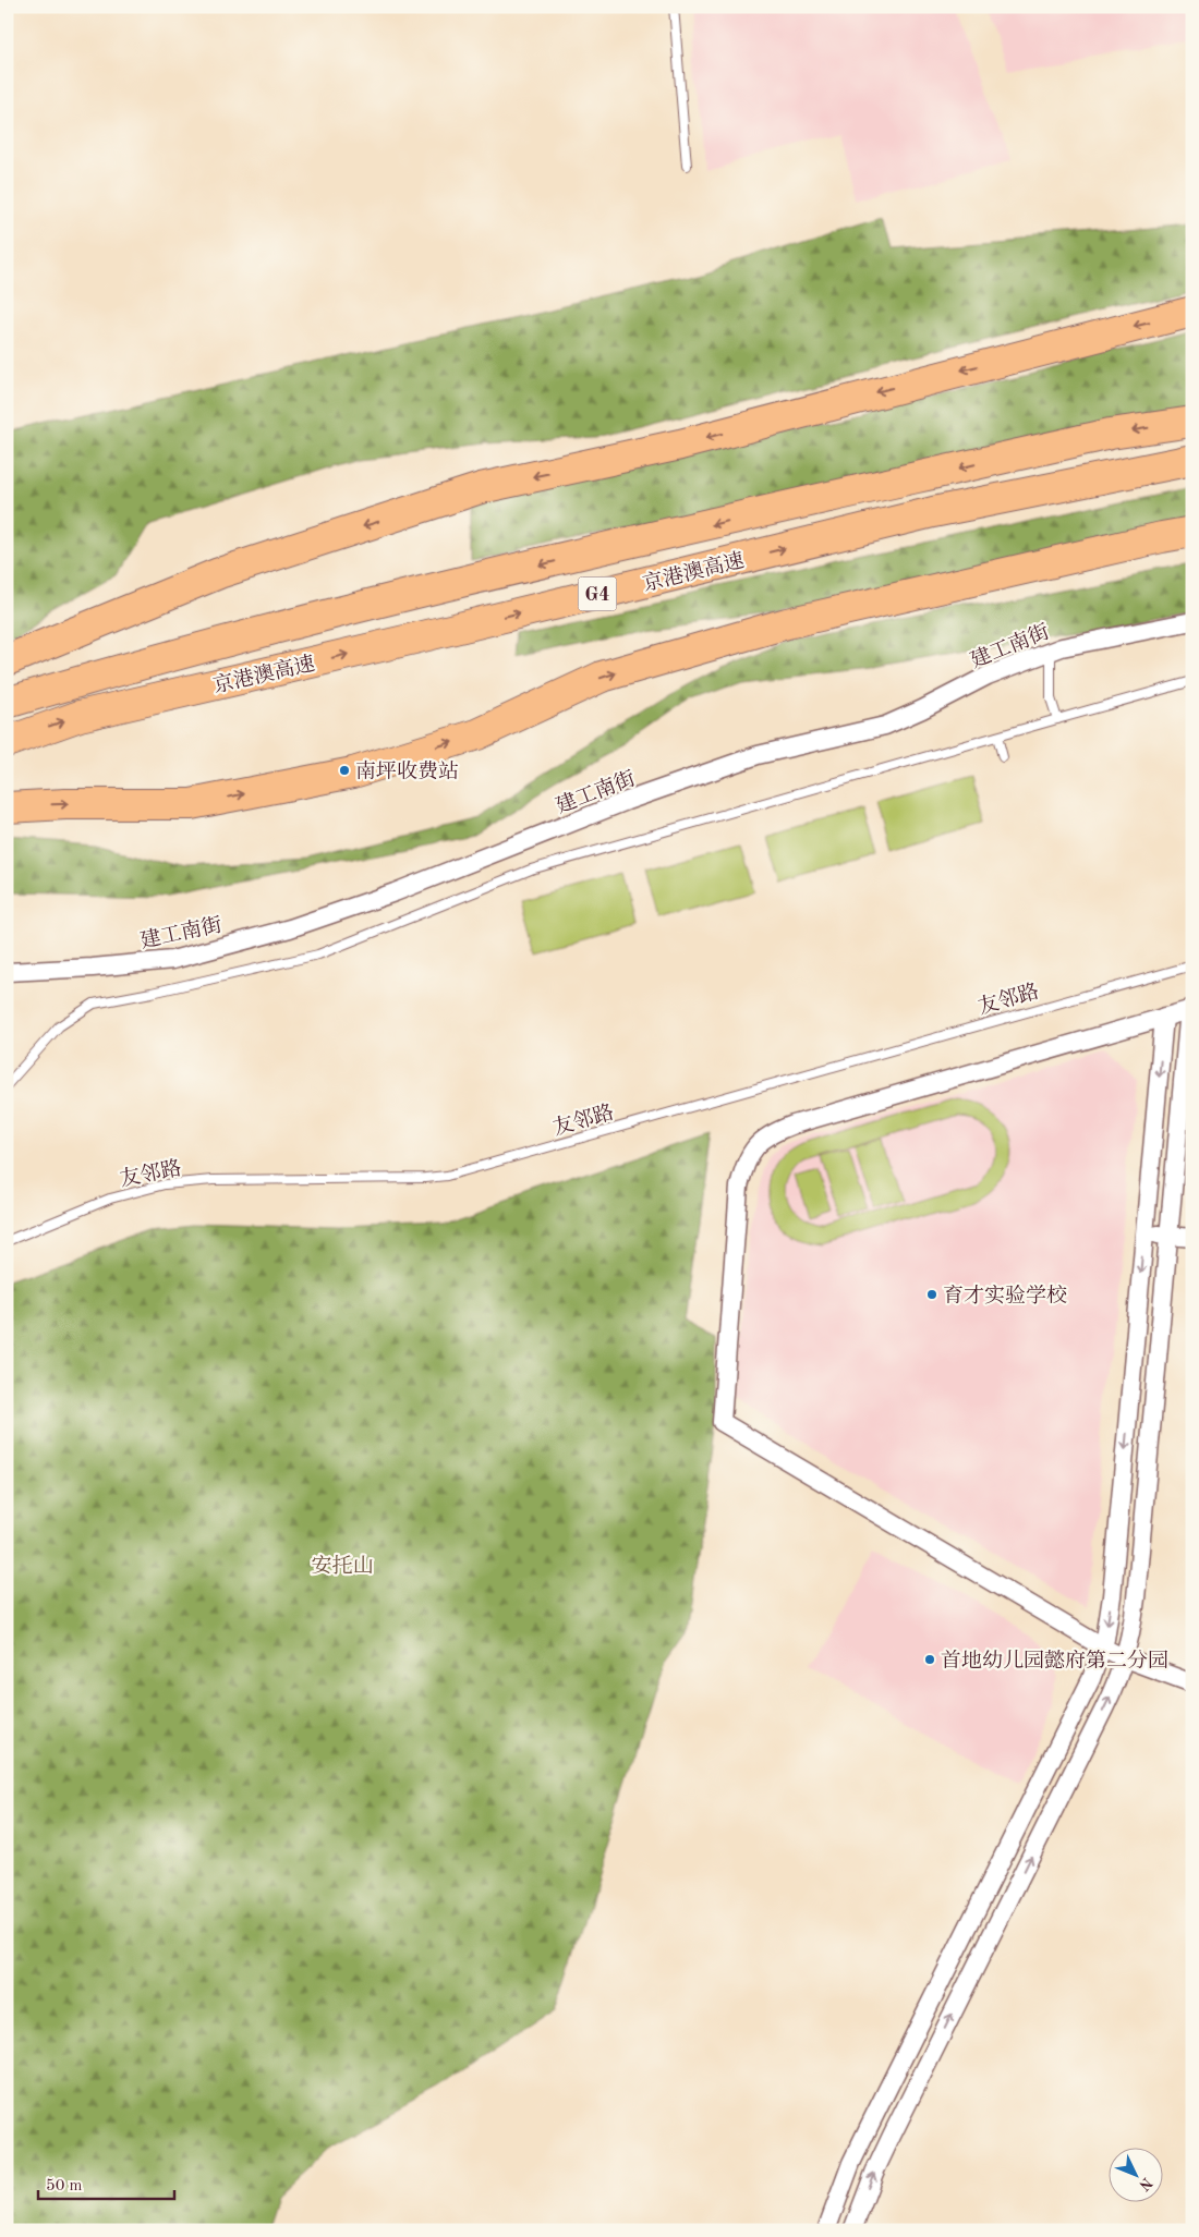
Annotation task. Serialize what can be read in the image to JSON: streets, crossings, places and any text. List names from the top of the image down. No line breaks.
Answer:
{"streets":{"highway":["京港澳高速","G4"],"street":["建工南街"],"lane":["友邻路"]},"parks":["安托山"],"places":["南坪收费站","育才实验学校","首地幼儿园懿府第二分园"],"scale_bar":"50 m","north":"bottom right"}
